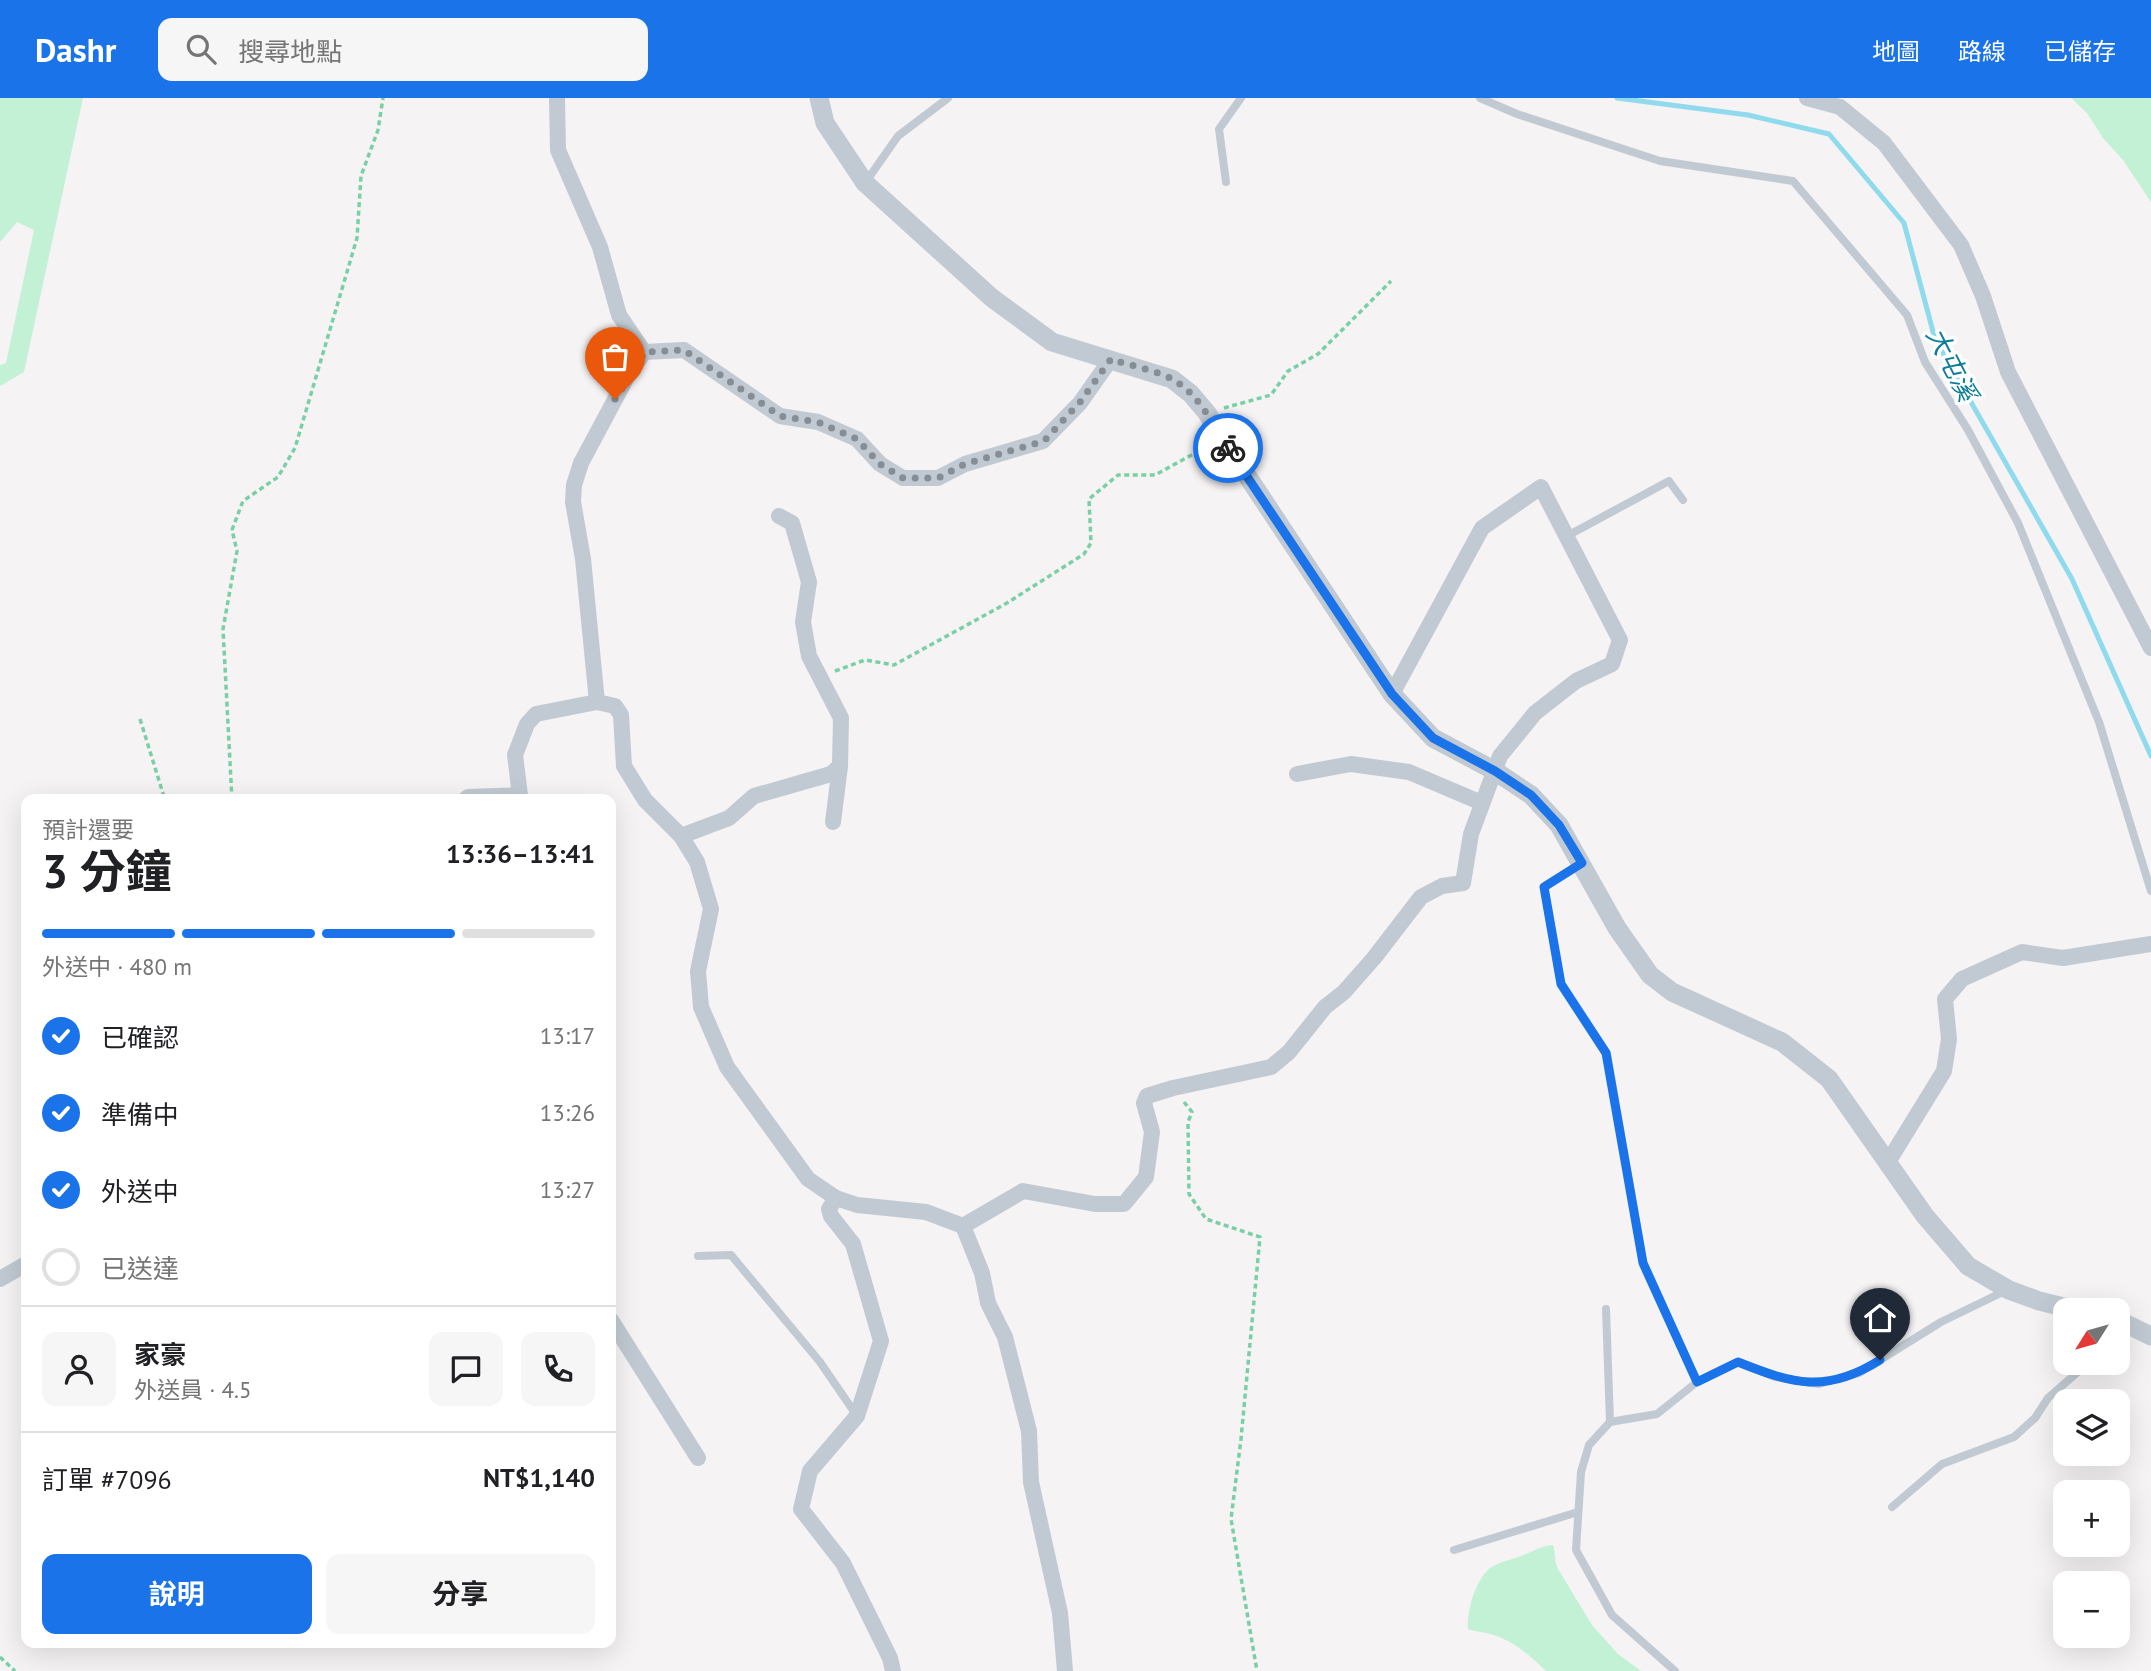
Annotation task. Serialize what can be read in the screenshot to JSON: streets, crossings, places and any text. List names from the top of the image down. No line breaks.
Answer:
{"water":["大屯溪"],"north":"bottom left","page":{"header":"Dashr","search":"搜尋地點","nav":["地圖","路線","已儲存"],"heading":["3 分鐘","預計還要","13:36–13:41"],"panel":["家豪","外送員 · 4.5","訂單 #7096","NT$1,140"],"bar":"外送中 · 480 m","list":[["已確認","13:17"],["準備中","13:26"],["外送中","13:27"],"已送達"],"map_buttons":["+","−"],"buttons":["說明","分享"]}}
